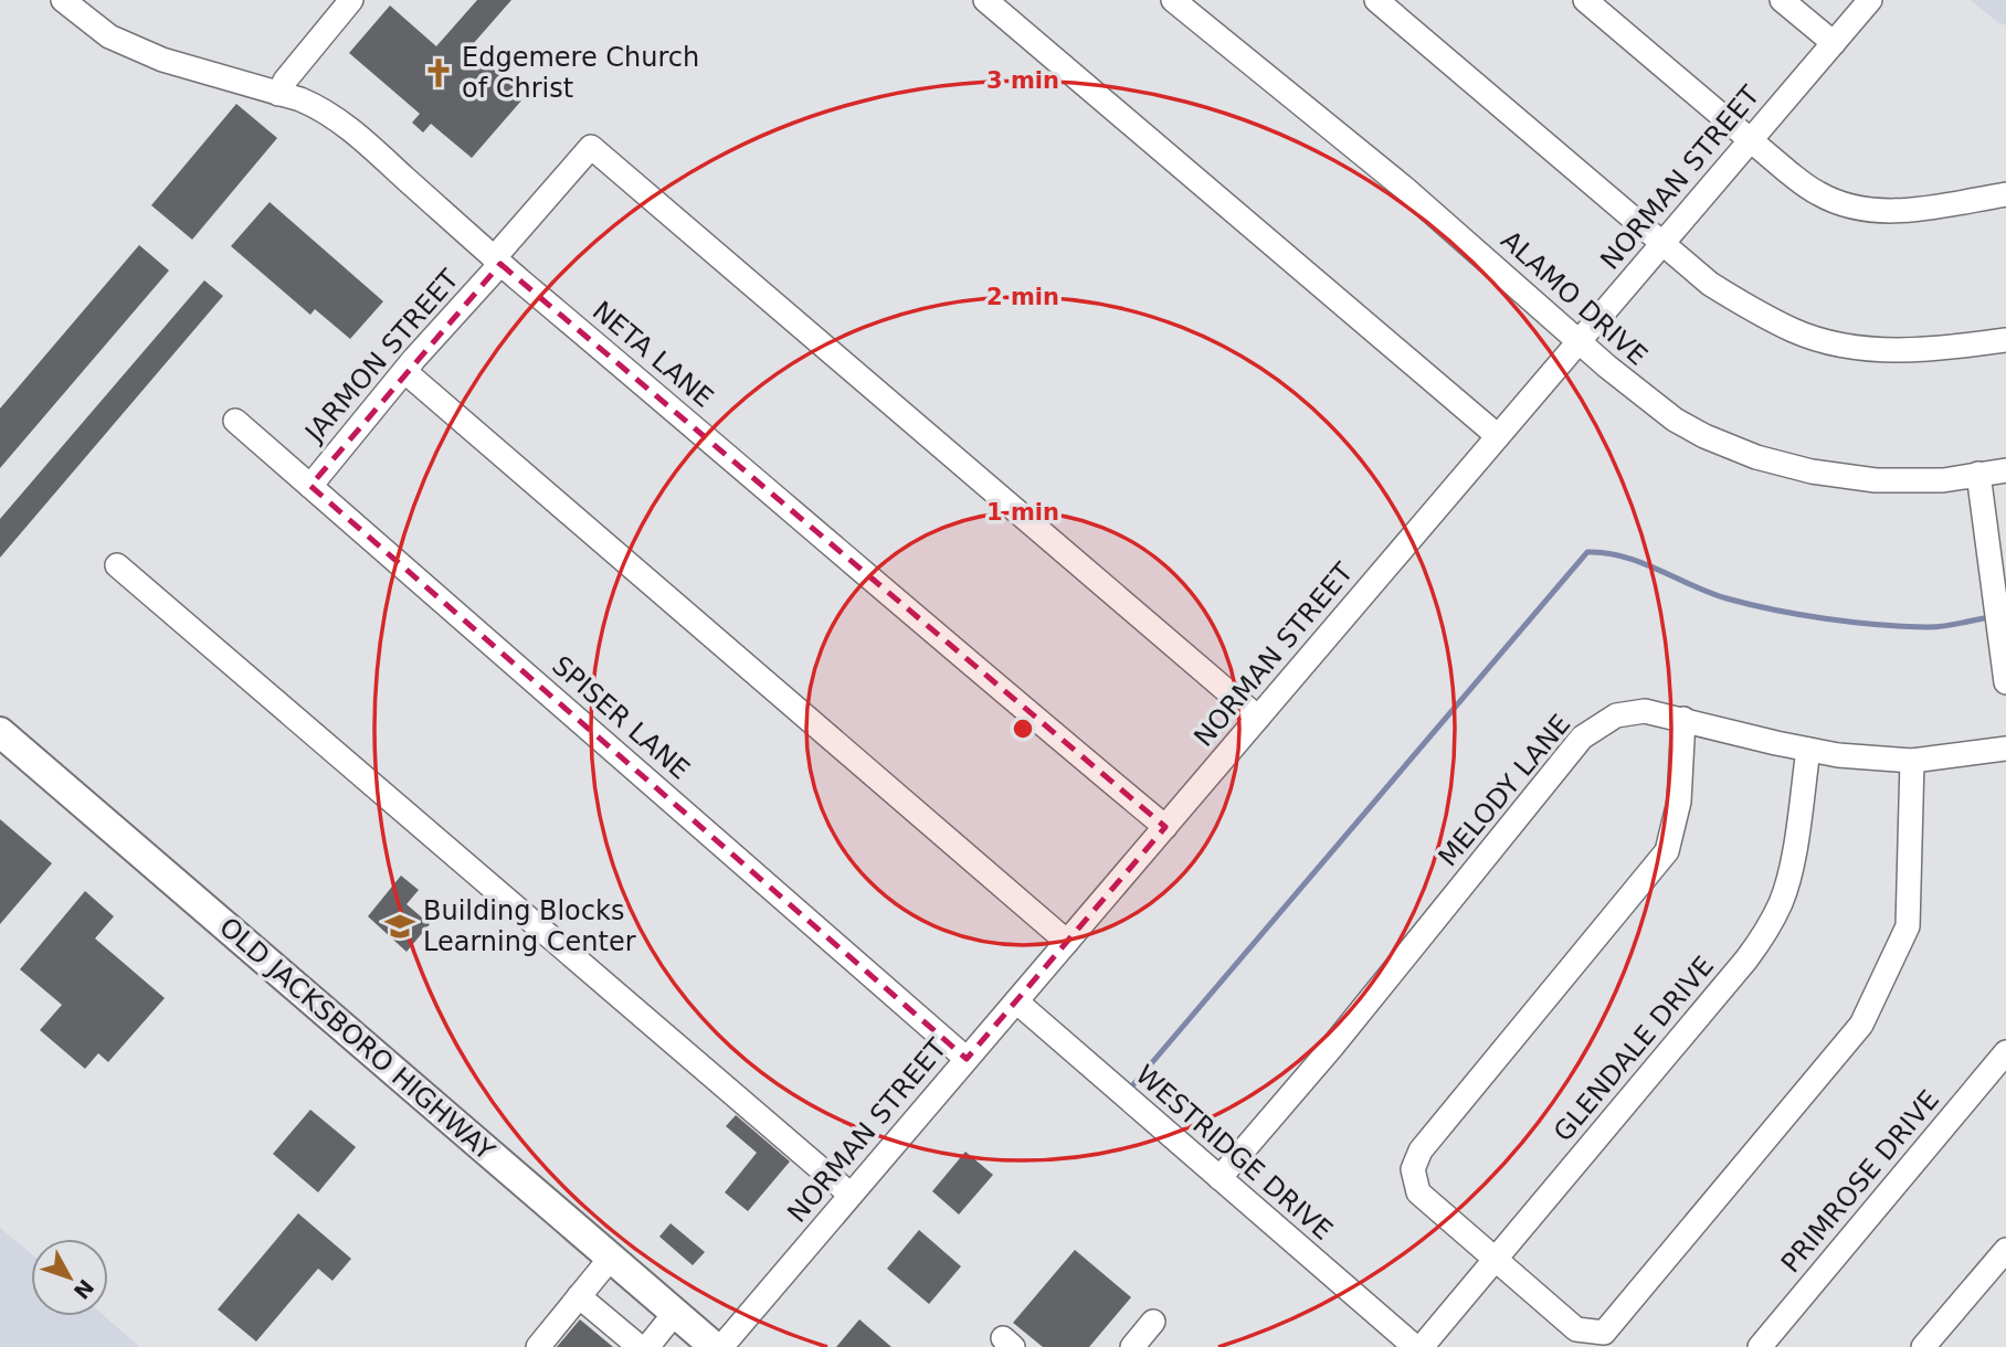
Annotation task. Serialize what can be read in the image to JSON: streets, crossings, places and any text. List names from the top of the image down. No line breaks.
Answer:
{"streets":{"main road":["OLD JACKSBORO HIGHWAY"],"street":["NORMAN STREET","ALAMO DRIVE","NETA LANE","JARMON STREET","SPISER LANE","MELODY LANE","GLENDALE DRIVE","WESTRIDGE DRIVE","PRIMROSE DRIVE"]},"crossings":[["NORMAN STREET","ALAMO DRIVE"],["NORMAN STREET","NETA LANE"],["NORMAN STREET","JARMON STREET"],["NORMAN STREET","SPISER LANE"],["NORMAN STREET","WESTRIDGE DRIVE"],["NETA LANE","JARMON STREET"],["JARMON STREET","SPISER LANE"],["MELODY LANE","GLENDALE DRIVE"],["MELODY LANE","WESTRIDGE DRIVE"]],"places":{"church":["Edgemere Church of Christ"],"school or university":["Building Blocks Learning Center"]},"north":"bottom right","rings":["3 min","2 min","1 min"]}
